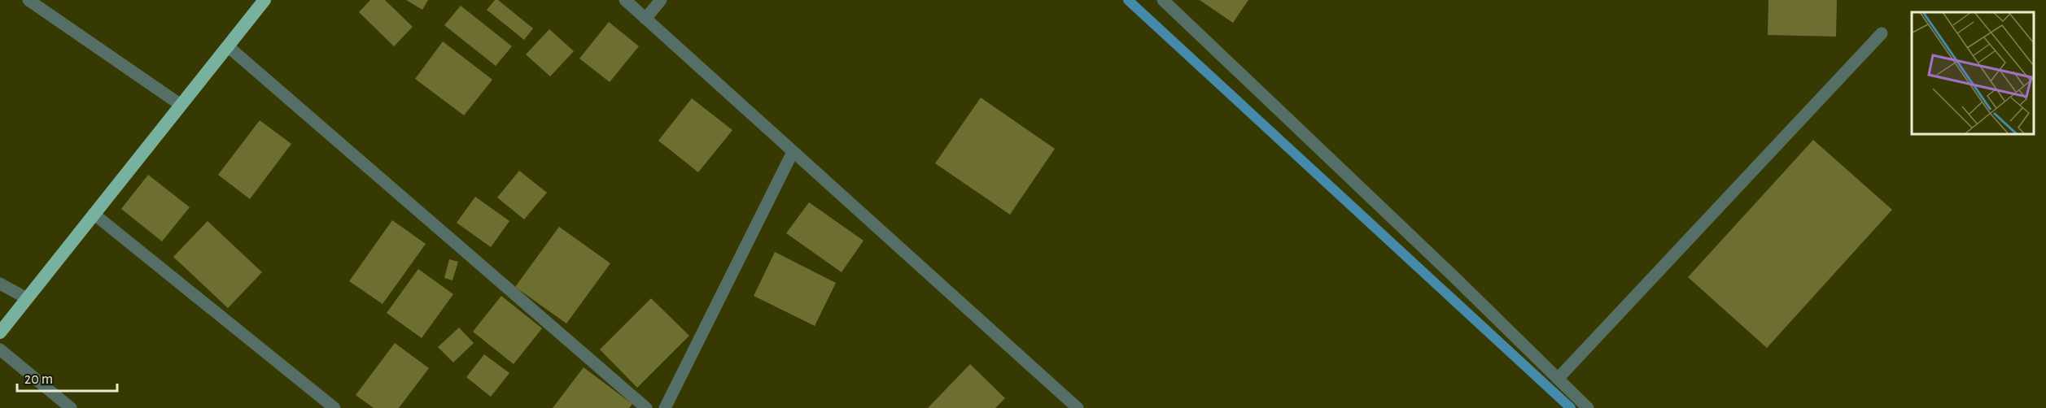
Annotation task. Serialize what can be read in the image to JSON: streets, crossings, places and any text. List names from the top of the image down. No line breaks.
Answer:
{"scale_bar":"20 m"}
